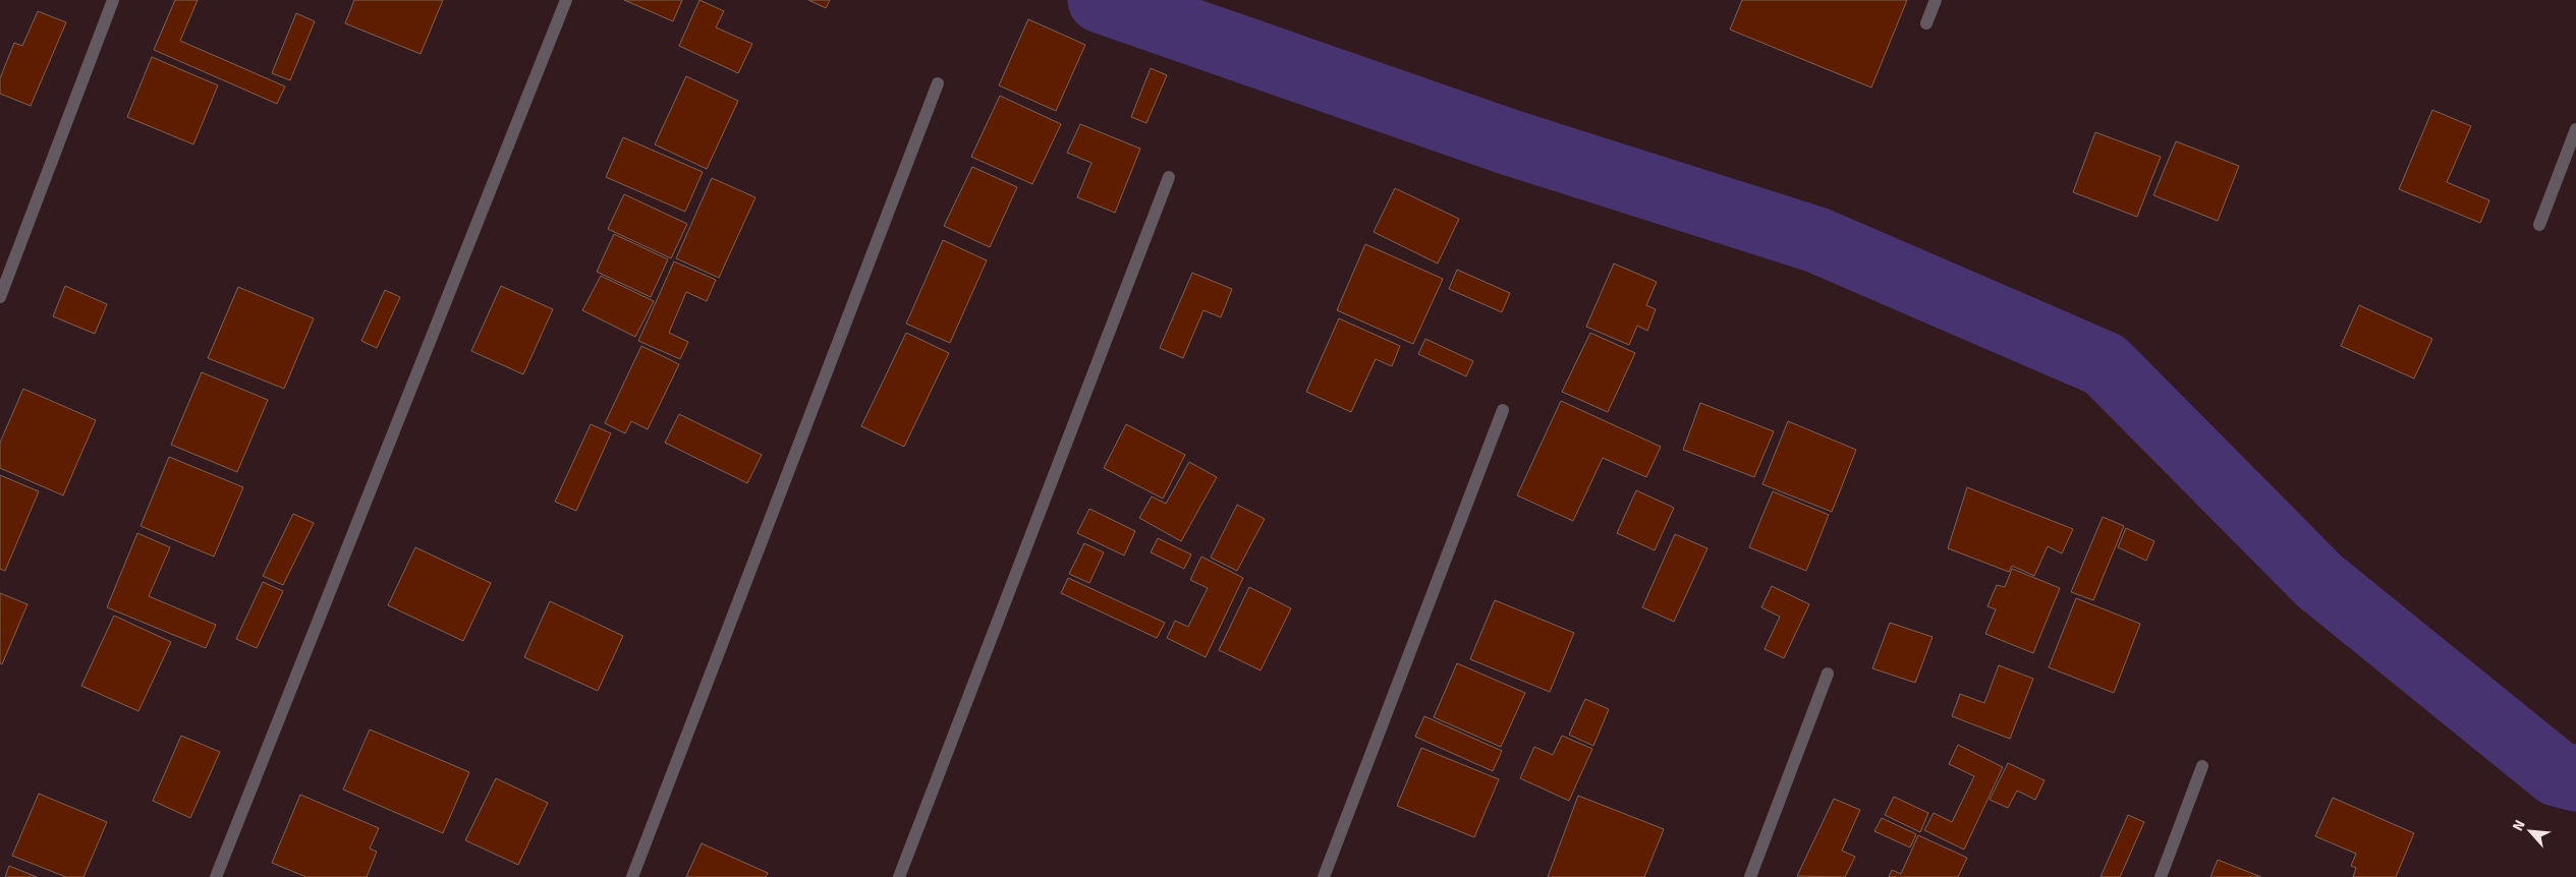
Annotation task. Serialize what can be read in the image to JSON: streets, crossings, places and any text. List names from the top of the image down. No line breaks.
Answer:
{"north":"top left"}
